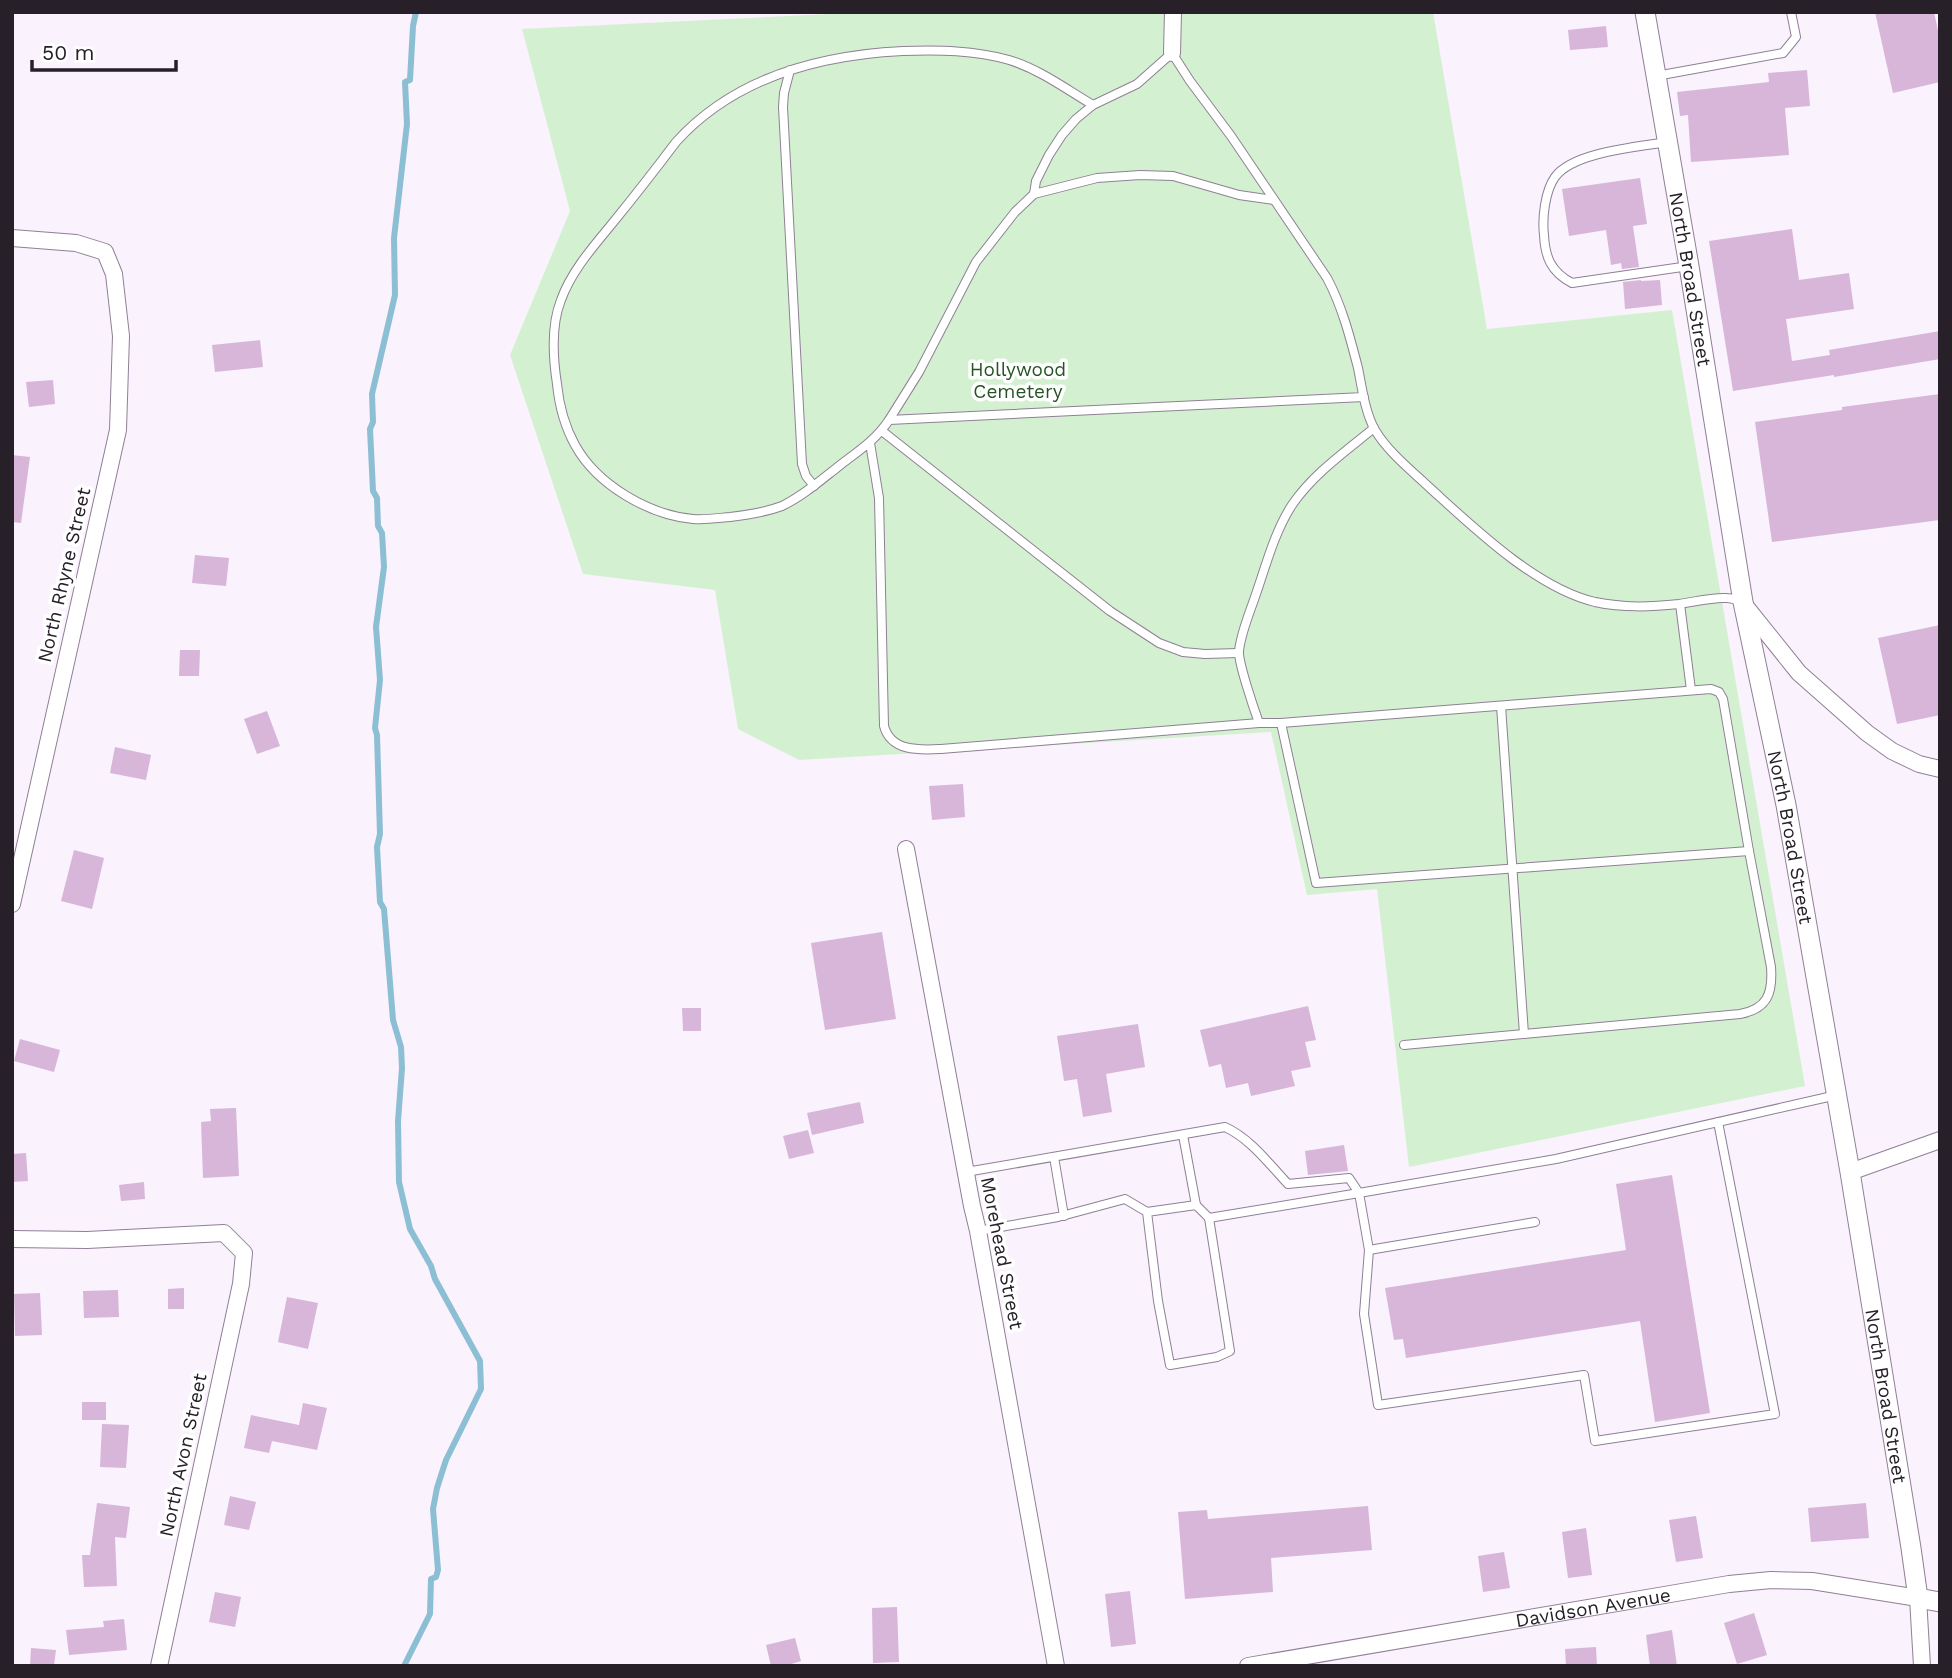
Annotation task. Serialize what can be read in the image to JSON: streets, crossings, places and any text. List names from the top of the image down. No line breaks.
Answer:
{"streets":{"street":["North Broad Street","North Rhyne Street","Morehead Street","North Avon Street","Davidson Avenue"]},"crossings":[["North Broad Street","Davidson Avenue"]],"parks":["Hollywood Cemetery"],"scale_bar":"50 m"}
